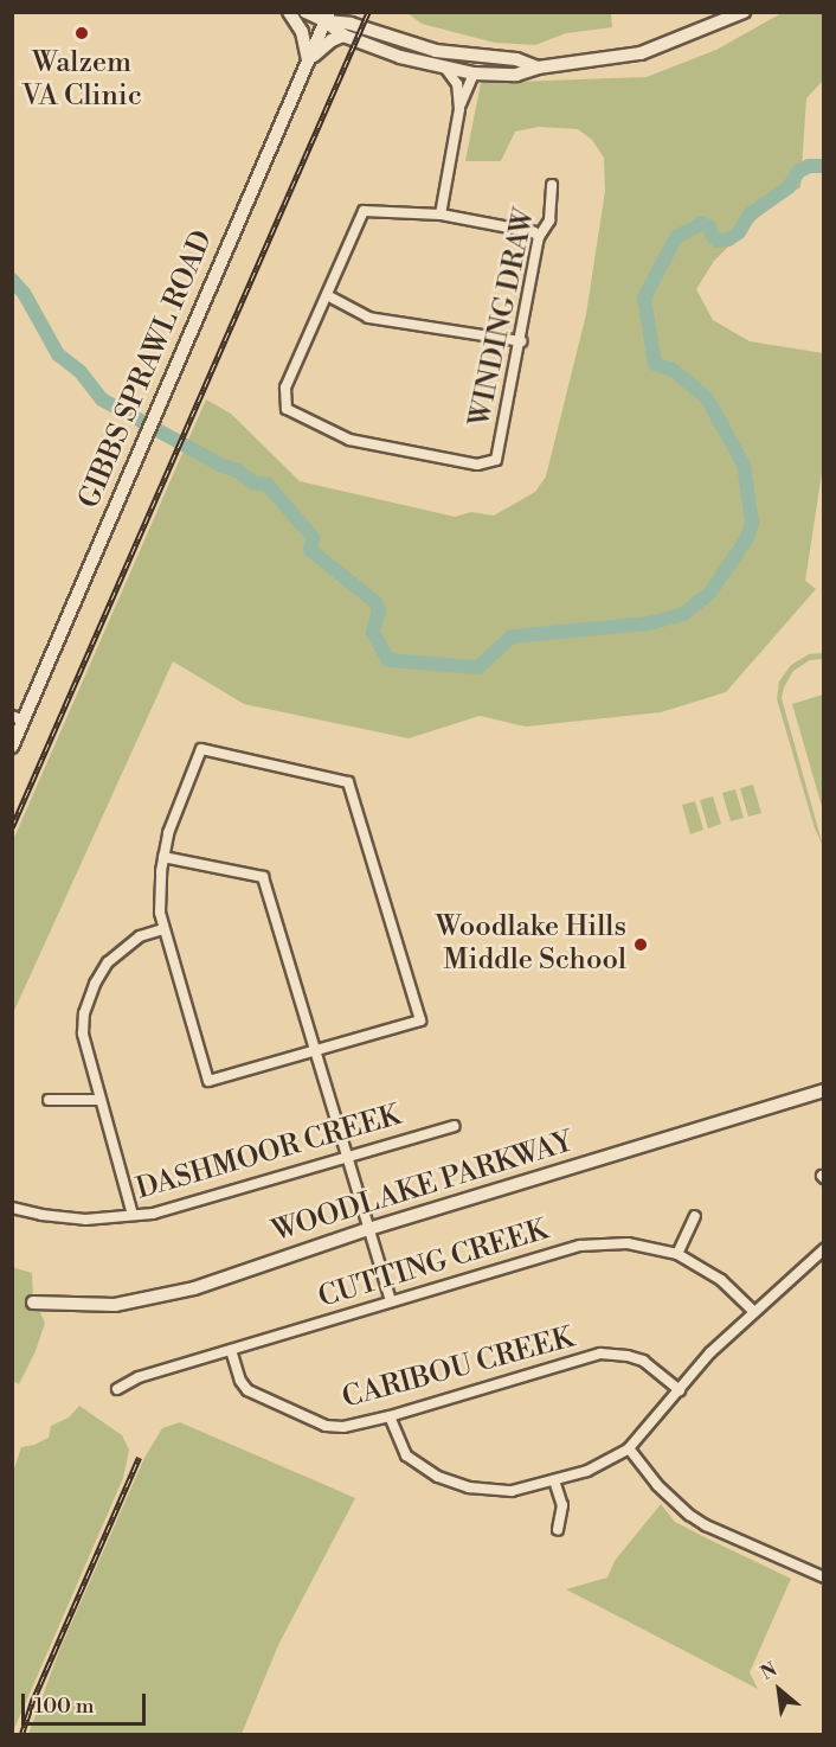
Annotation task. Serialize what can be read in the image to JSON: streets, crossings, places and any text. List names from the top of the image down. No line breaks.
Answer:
{"streets":{"main road":["GIBBS SPRAWL ROAD","WOODLAKE PARKWAY"],"street":["WINDING DRAW","DASHMOOR CREEK","CUTTING CREEK","CARIBOU CREEK"]},"crossings":[["CUTTING CREEK","CARIBOU CREEK"]],"places":["Walzem VA Clinic","Woodlake Hills Middle School"],"scale_bar":"100 m","north":"top left"}
